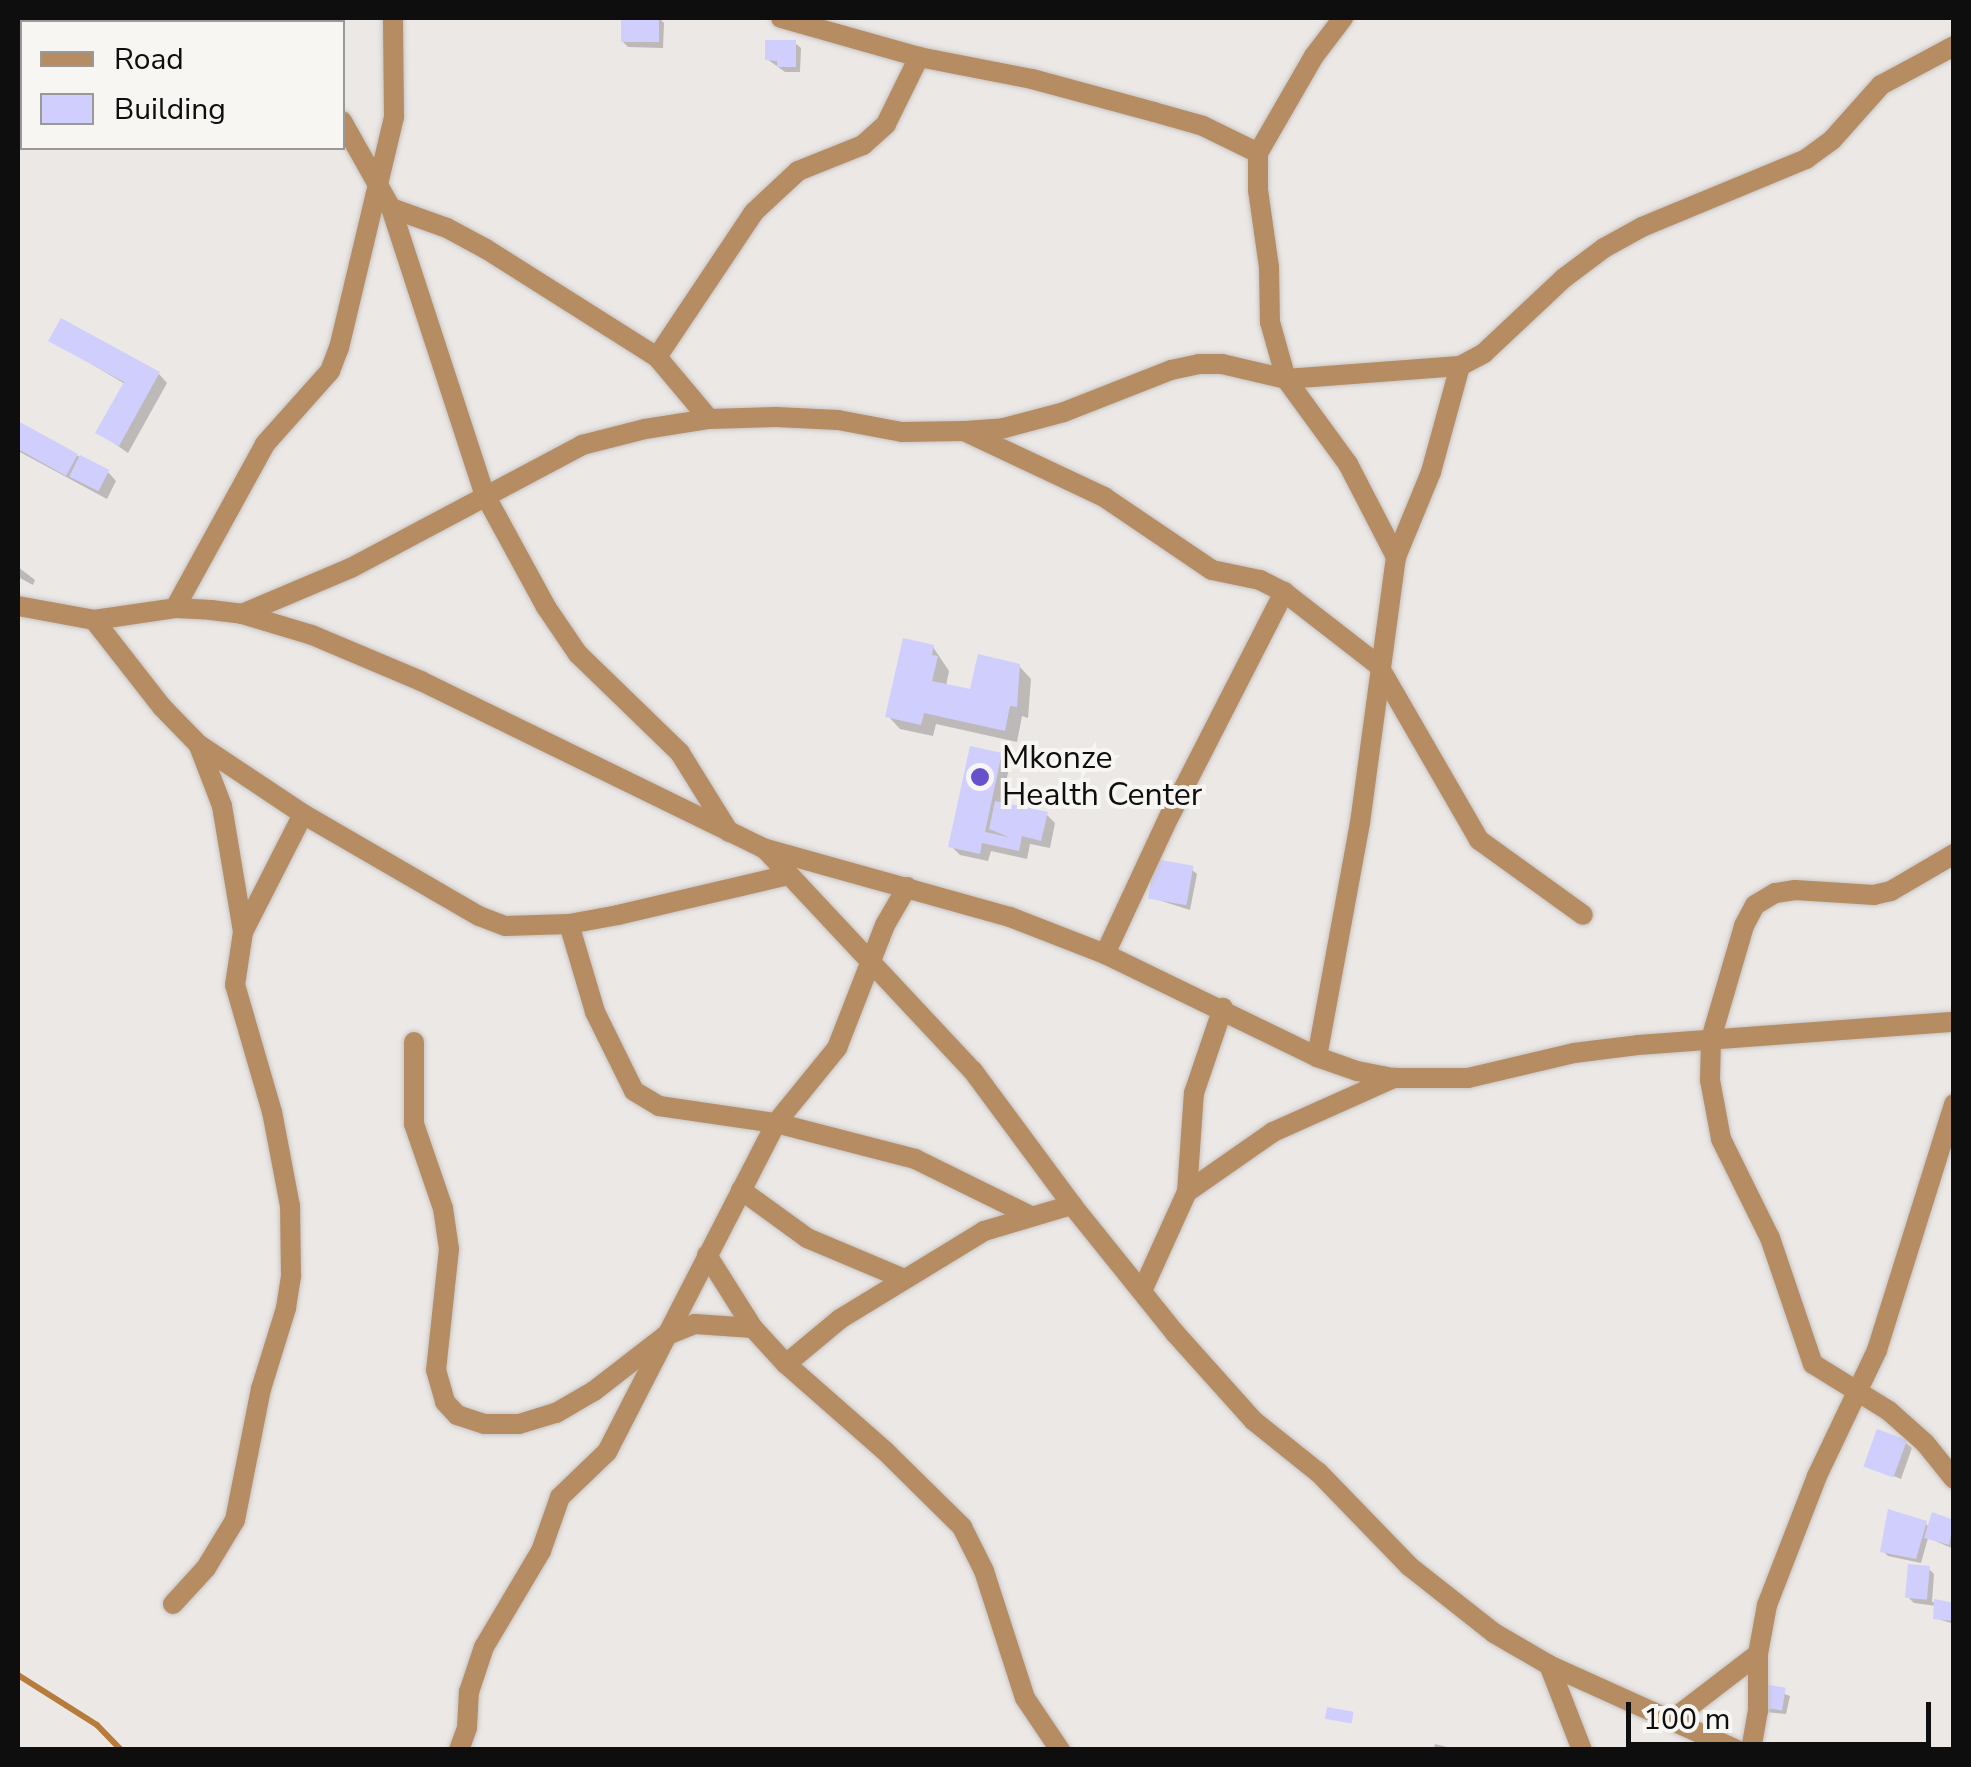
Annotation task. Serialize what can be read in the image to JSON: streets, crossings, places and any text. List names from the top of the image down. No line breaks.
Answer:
{"places":["Mkonze Health Center"],"legend":["Road","Building"],"scale_bar":"100 m"}
